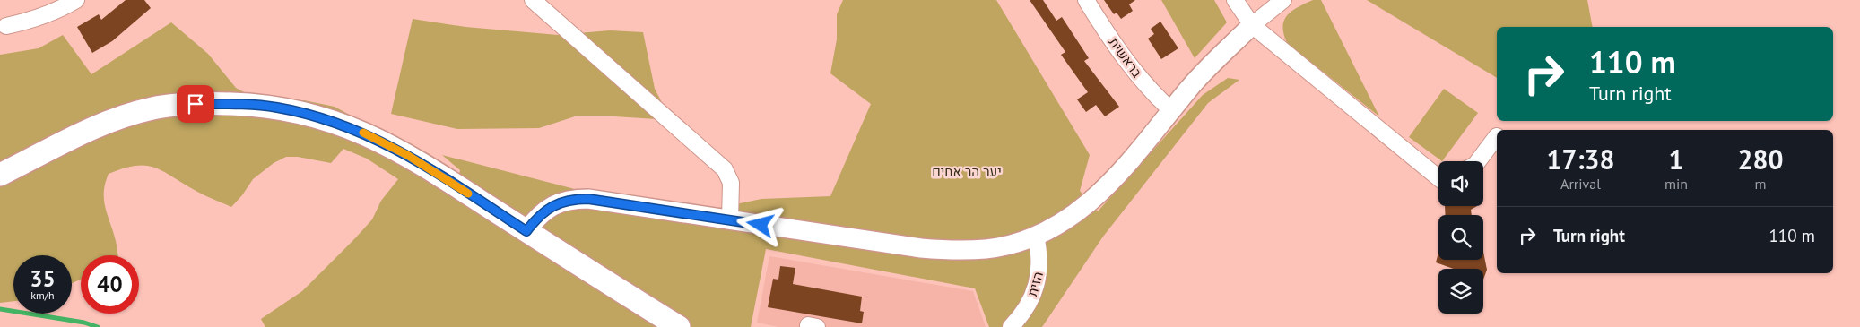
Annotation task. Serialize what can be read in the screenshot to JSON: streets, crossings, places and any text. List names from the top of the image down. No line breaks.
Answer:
{"streets":{"street":["בראשית","הזית"]},"parks":["יער הר אחים"],"page":{"turn":["110 m","Turn right"],"eta":["17:38","Arrival","1","min","280","m"],"list":[{"name":"Turn right","value":"110 m"}],"speed":"35 km/h","limit":"40"}}
